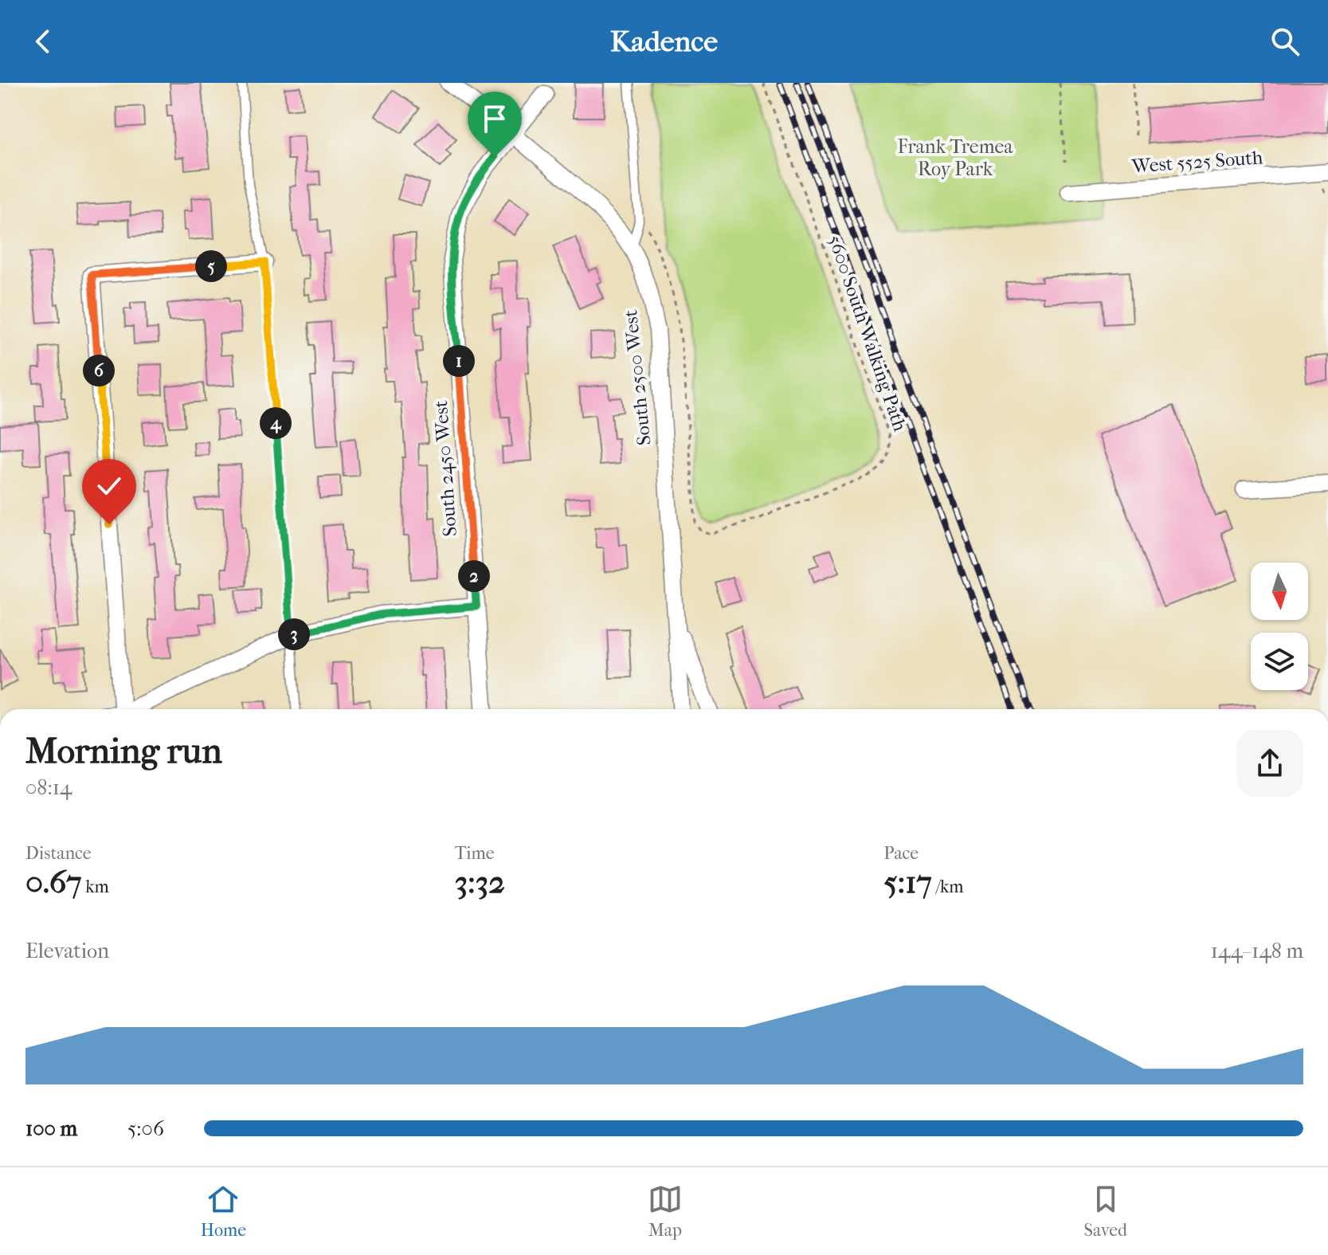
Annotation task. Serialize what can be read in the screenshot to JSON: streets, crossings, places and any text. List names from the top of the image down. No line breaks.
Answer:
{"streets":{"street":["West 5525 South","South 2500 West","South 2450 West"],"path":["5600 South Walking Path"]},"crossings":[["South 2500 West","South 2450 West"]],"parks":["Frank Tremea Roy Park"],"north":"bottom","page":{"header":"Kadence","pins":["5","1","6","4","2","3"],"heading":["Morning run","08:14"],"stats":[["Distance","0.67 km"],["Time","3:32"],["Pace","5:17 /km"]],"chart":["Elevation","144–148 m"],"list":[{"name":"100 m","note":"5:06"}],"tabs":["Home","Map","Saved"]}}
